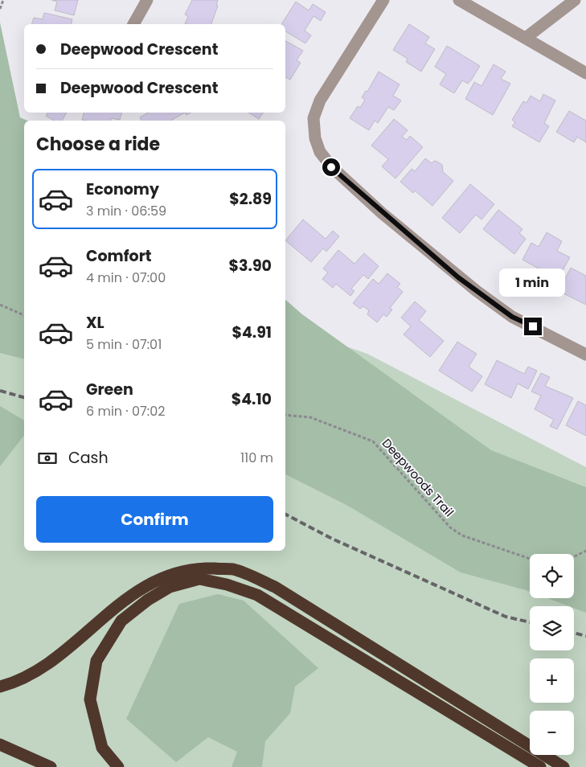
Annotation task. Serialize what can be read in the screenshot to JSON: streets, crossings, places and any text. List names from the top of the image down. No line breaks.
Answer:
{"streets":{"path":["Deepwoods Trail"]},"page":{"banner":["Deepwood Crescent","Deepwood Crescent"],"heading":"Choose a ride","list":[{"name":"Economy","note":"3 min · 06:59","value":"$2.89"},{"name":"Comfort","note":"4 min · 07:00","value":"$3.90"},{"name":"XL","note":"5 min · 07:01","value":"$4.91"},{"name":"Green","note":"6 min · 07:02","value":"$4.10"}],"bubble":"1 min","pay":["Cash","110 m"],"buttons":"Confirm","map_buttons":["+","−"]}}
